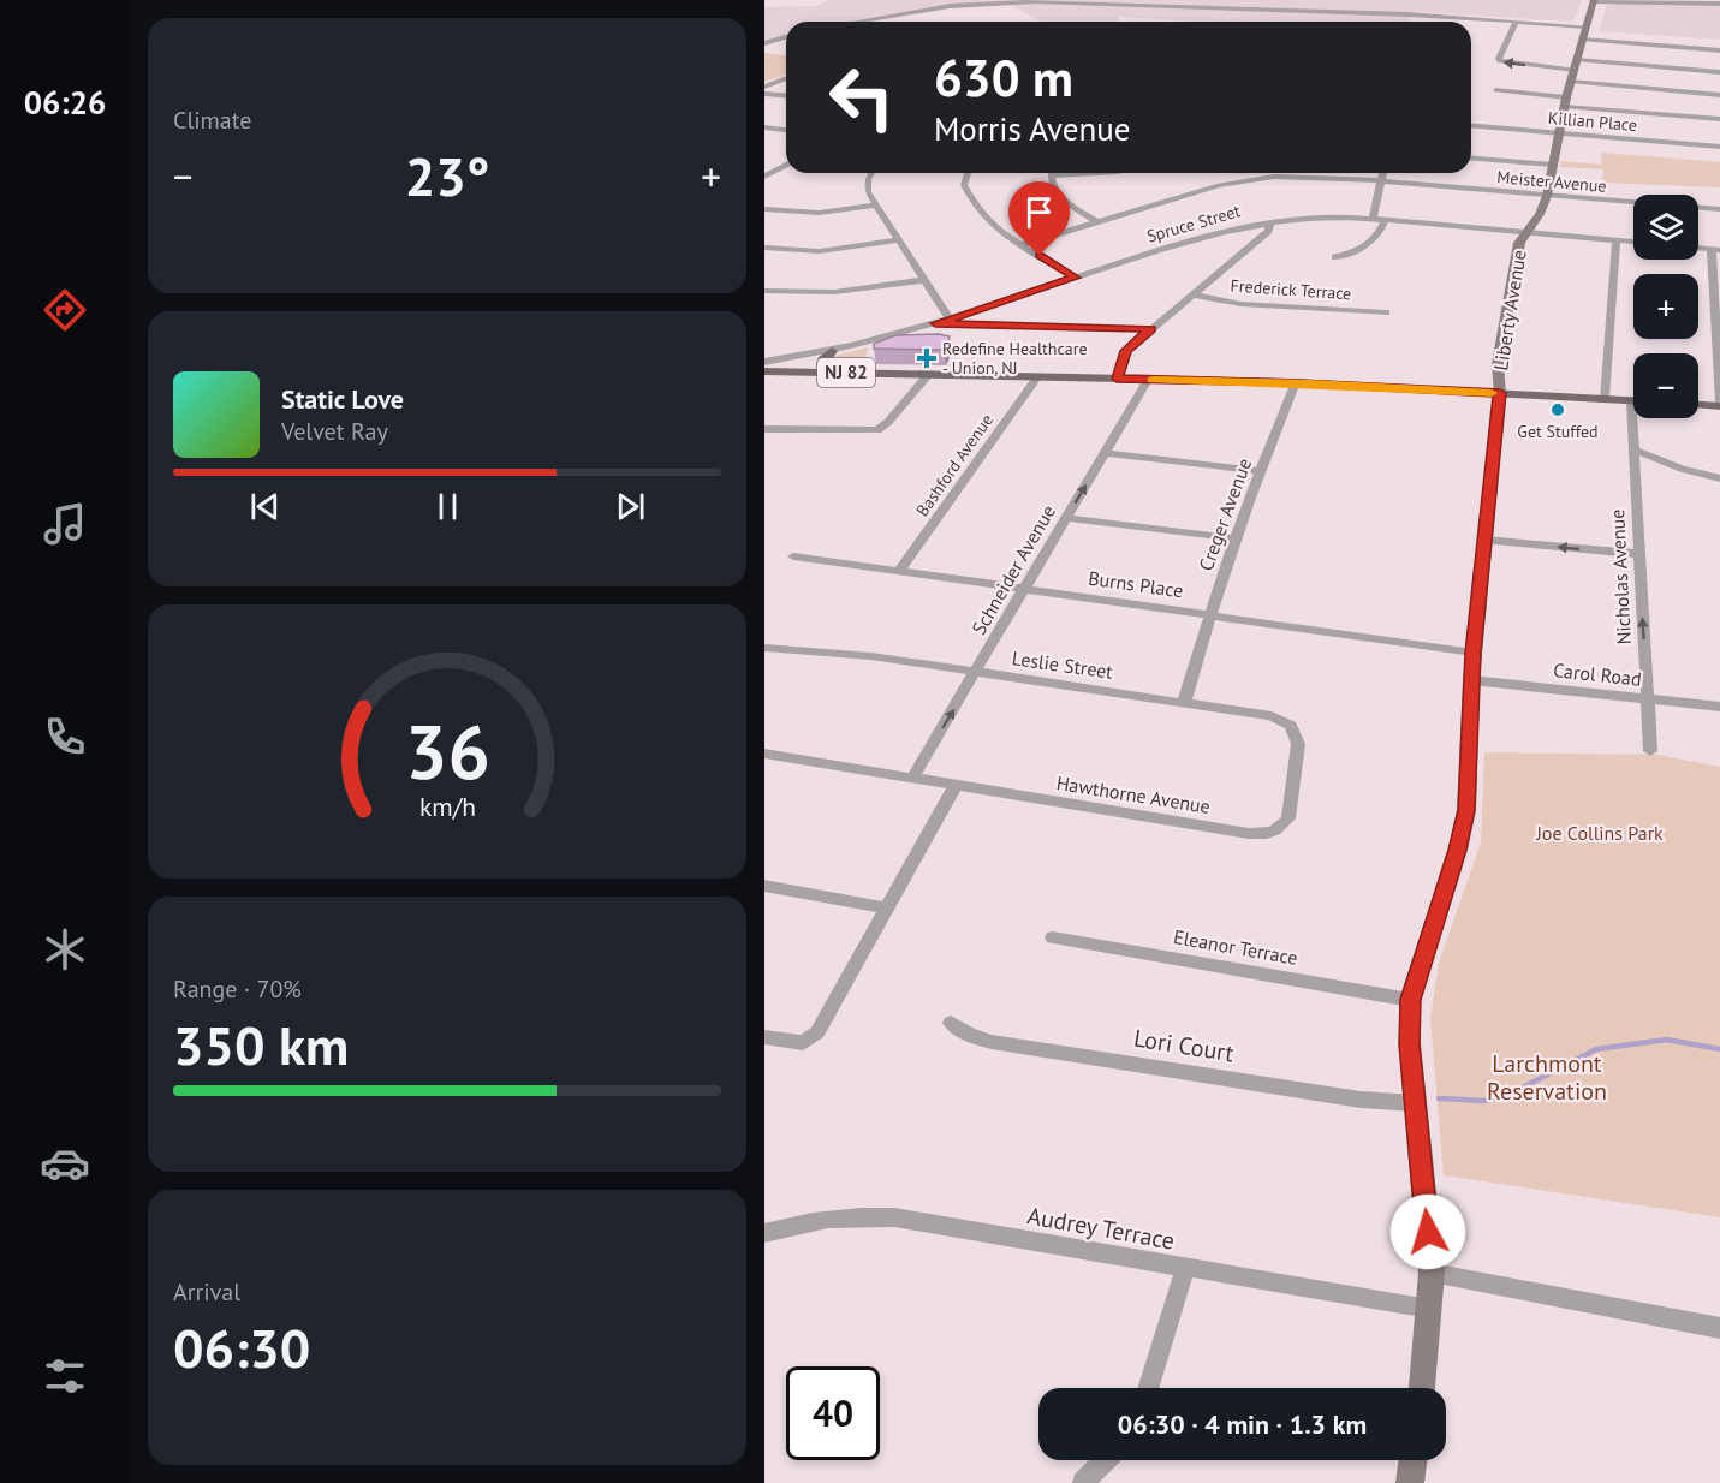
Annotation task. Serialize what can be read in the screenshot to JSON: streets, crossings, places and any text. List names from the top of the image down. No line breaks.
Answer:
{"streets":{"main road":["NJ 82"],"street":["Killian Place","Meister Avenue","Spruce Street","Frederick Terrace","Liberty Avenue","Bashford Avenue","Creger Avenue","Schneider Avenue","Nicholas Avenue","Burns Place","Leslie Street","Carol Road","Hawthorne Avenue","Eleanor Terrace","Lori Court","Audrey Terrace"]},"crossings":[["Killian Place","Liberty Avenue"],["Meister Avenue","Liberty Avenue"],["Spruce Street","Liberty Avenue"],["Liberty Avenue","NJ 82"],["Liberty Avenue","Burns Place"],["Liberty Avenue","Carol Road"],["Liberty Avenue","Eleanor Terrace"],["Liberty Avenue","Lori Court"],["Liberty Avenue","Audrey Terrace"],["NJ 82","Bashford Avenue"],["NJ 82","Creger Avenue"],["NJ 82","Schneider Avenue"],["NJ 82","Nicholas Avenue"],["Bashford Avenue","Burns Place"],["Creger Avenue","Burns Place"],["Creger Avenue","Leslie Street"],["Creger Avenue","Hawthorne Avenue"],["Schneider Avenue","Burns Place"],["Schneider Avenue","Leslie Street"],["Schneider Avenue","Hawthorne Avenue"],["Nicholas Avenue","Carol Road"],["Leslie Street","Hawthorne Avenue"]],"one_way":["Schneider Avenue","Nicholas Avenue"],"parks":["Joe Collins Park","Larchmont Reservation"],"places":{"health":["Redefine Healthcare - Union, NJ"],"other":["Get Stuffed"]},"page":{"tabs":"06:26","tile":["Climate",["Range · 70%","350 km"],["Arrival","06:30"]],"turn":["630 m","Morris Avenue"],"heat":["−","23°","+"],"map_buttons":["+","−"],"song":["Static Love","Velvet Ray"],"limit":"40","trip":"06:30 · 4 min · 1.3 km","gauge":["36","km/h"]}}
